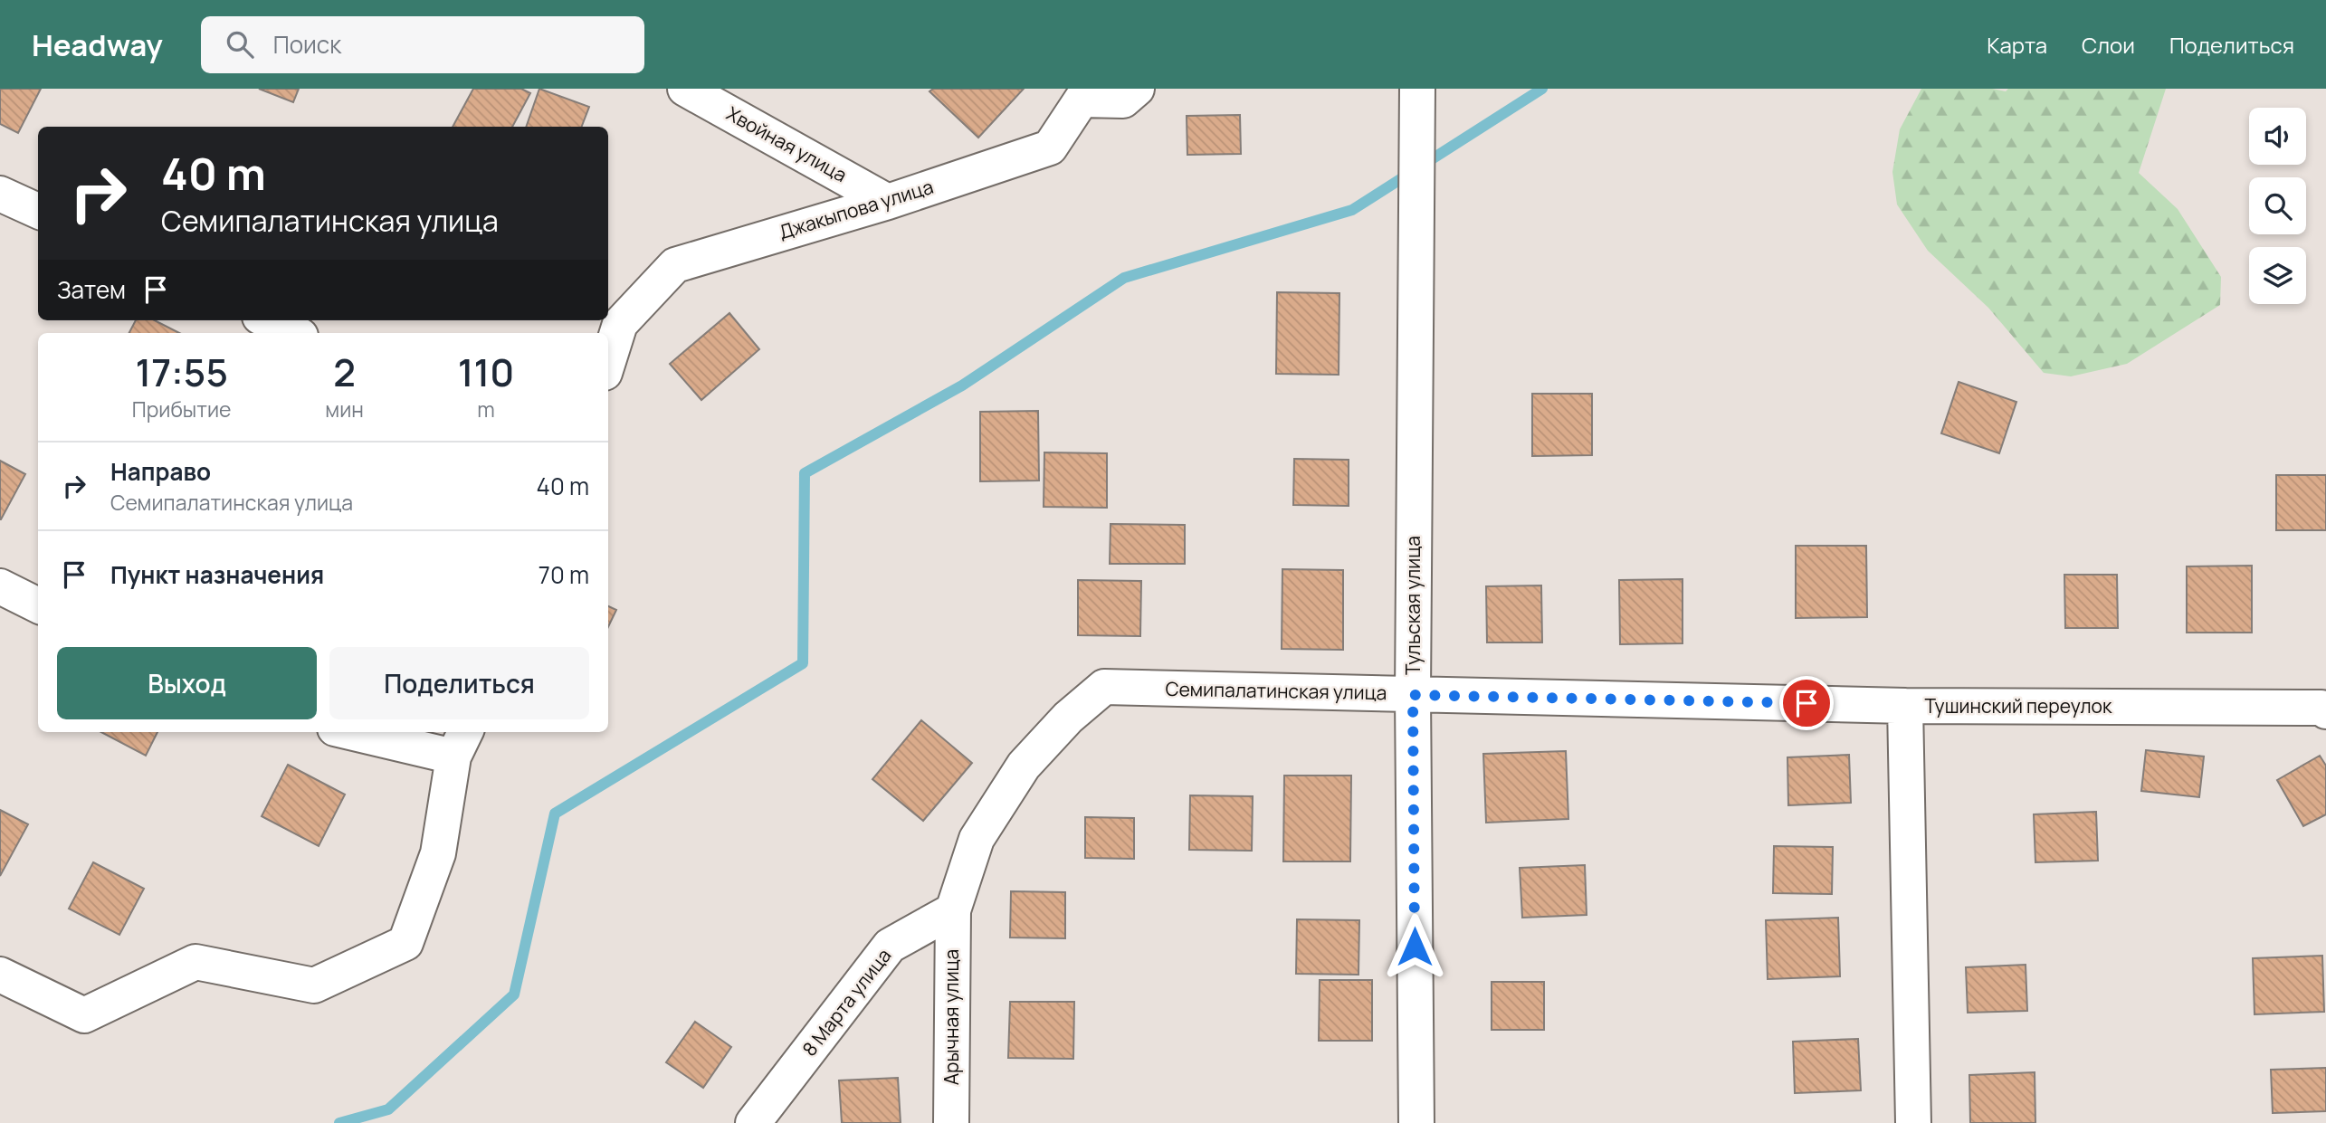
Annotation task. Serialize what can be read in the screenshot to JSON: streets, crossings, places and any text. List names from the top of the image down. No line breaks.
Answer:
{"streets":{"street":["Хвойная улица","Джакыпова улица","Тульская улица","Семипалатинская улица","Тушинский переулок","8 Марта улица","Арычная улица"]},"crossings":[["Хвойная улица","Джакыпова улица"],["Тульская улица","Семипалатинская улица"],["Семипалатинская улица","Тушинский переулок"],["Семипалатинская улица","8 Марта улица"],["Семипалатинская улица","Арычная улица"],["8 Марта улица","Арычная улица"]],"page":{"header":"Headway","search":"Поиск","nav":["Карта","Слои","Поделиться"],"turn":["40 m","Семипалатинская улица"],"then":"Затем","eta":["17:55","Прибытие","2","мин","110","m"],"list":[{"name":"Направо","note":"Семипалатинская улица","value":"40 m"},{"name":"Пункт назначения","value":"70 m"}],"buttons":["Выход","Поделиться"]}}
